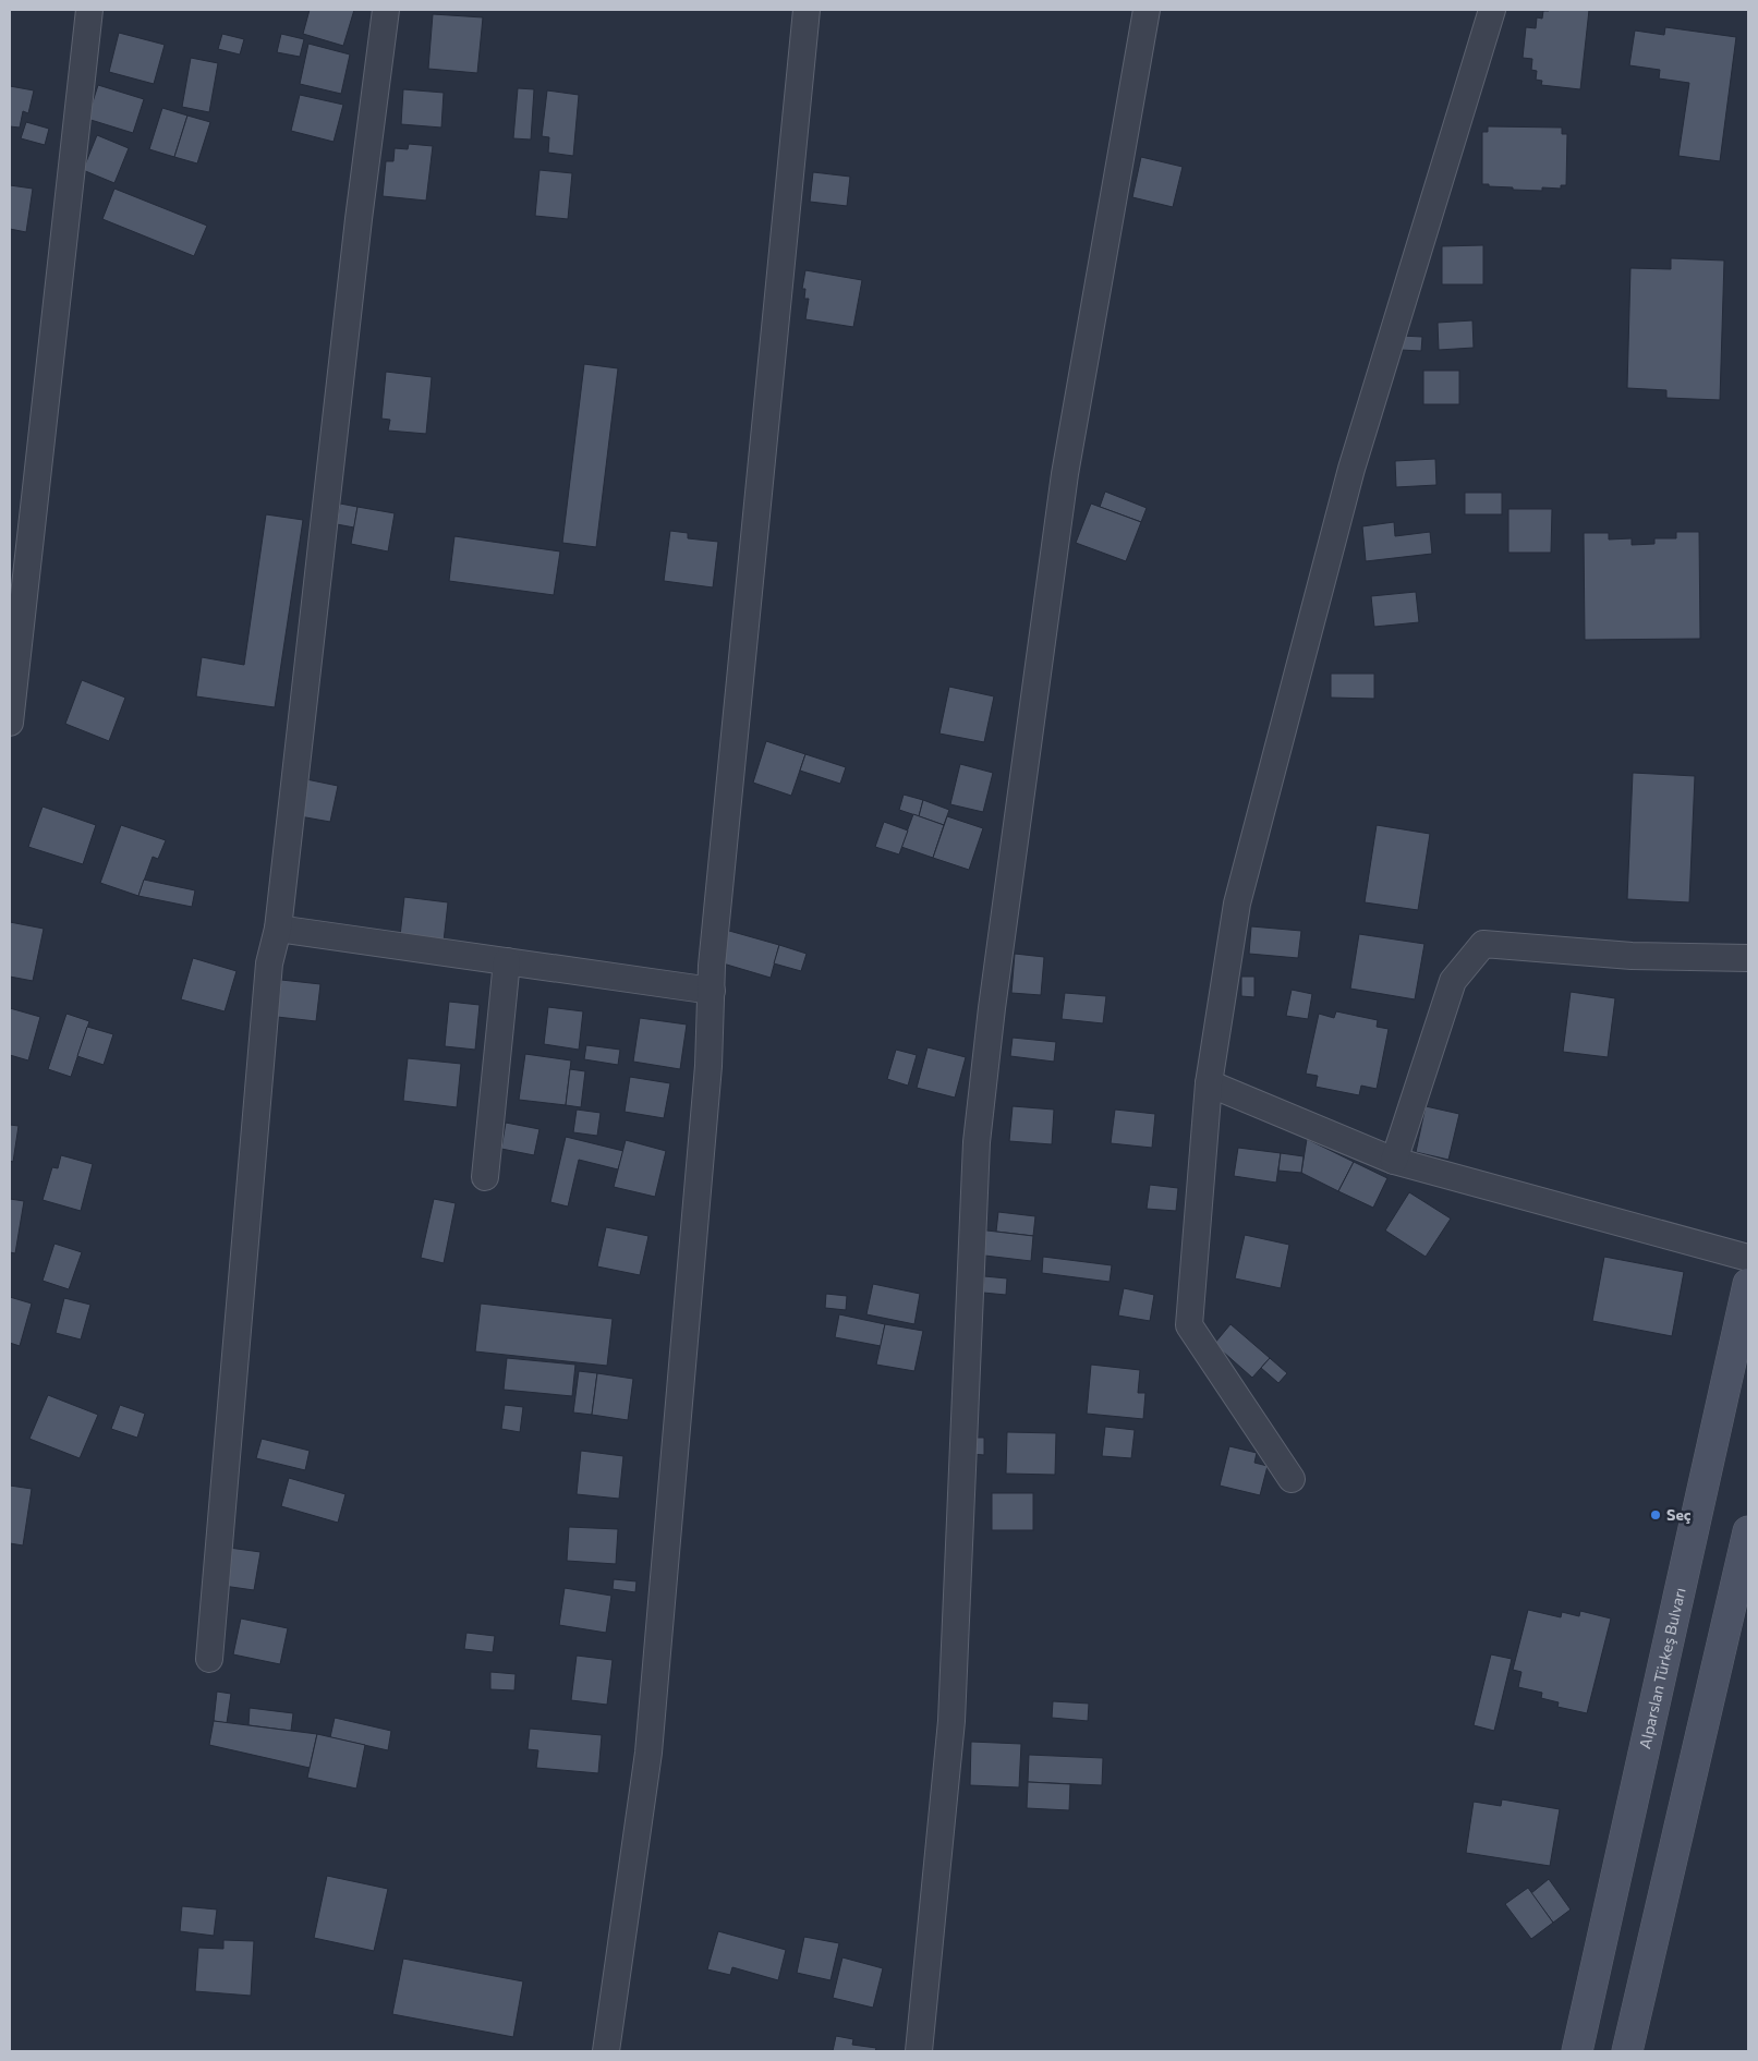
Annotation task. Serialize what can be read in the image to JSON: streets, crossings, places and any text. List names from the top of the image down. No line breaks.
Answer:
{"streets":{"main road":["Alparslan Türkeş Bulvarı"]},"places":["Seç"]}
